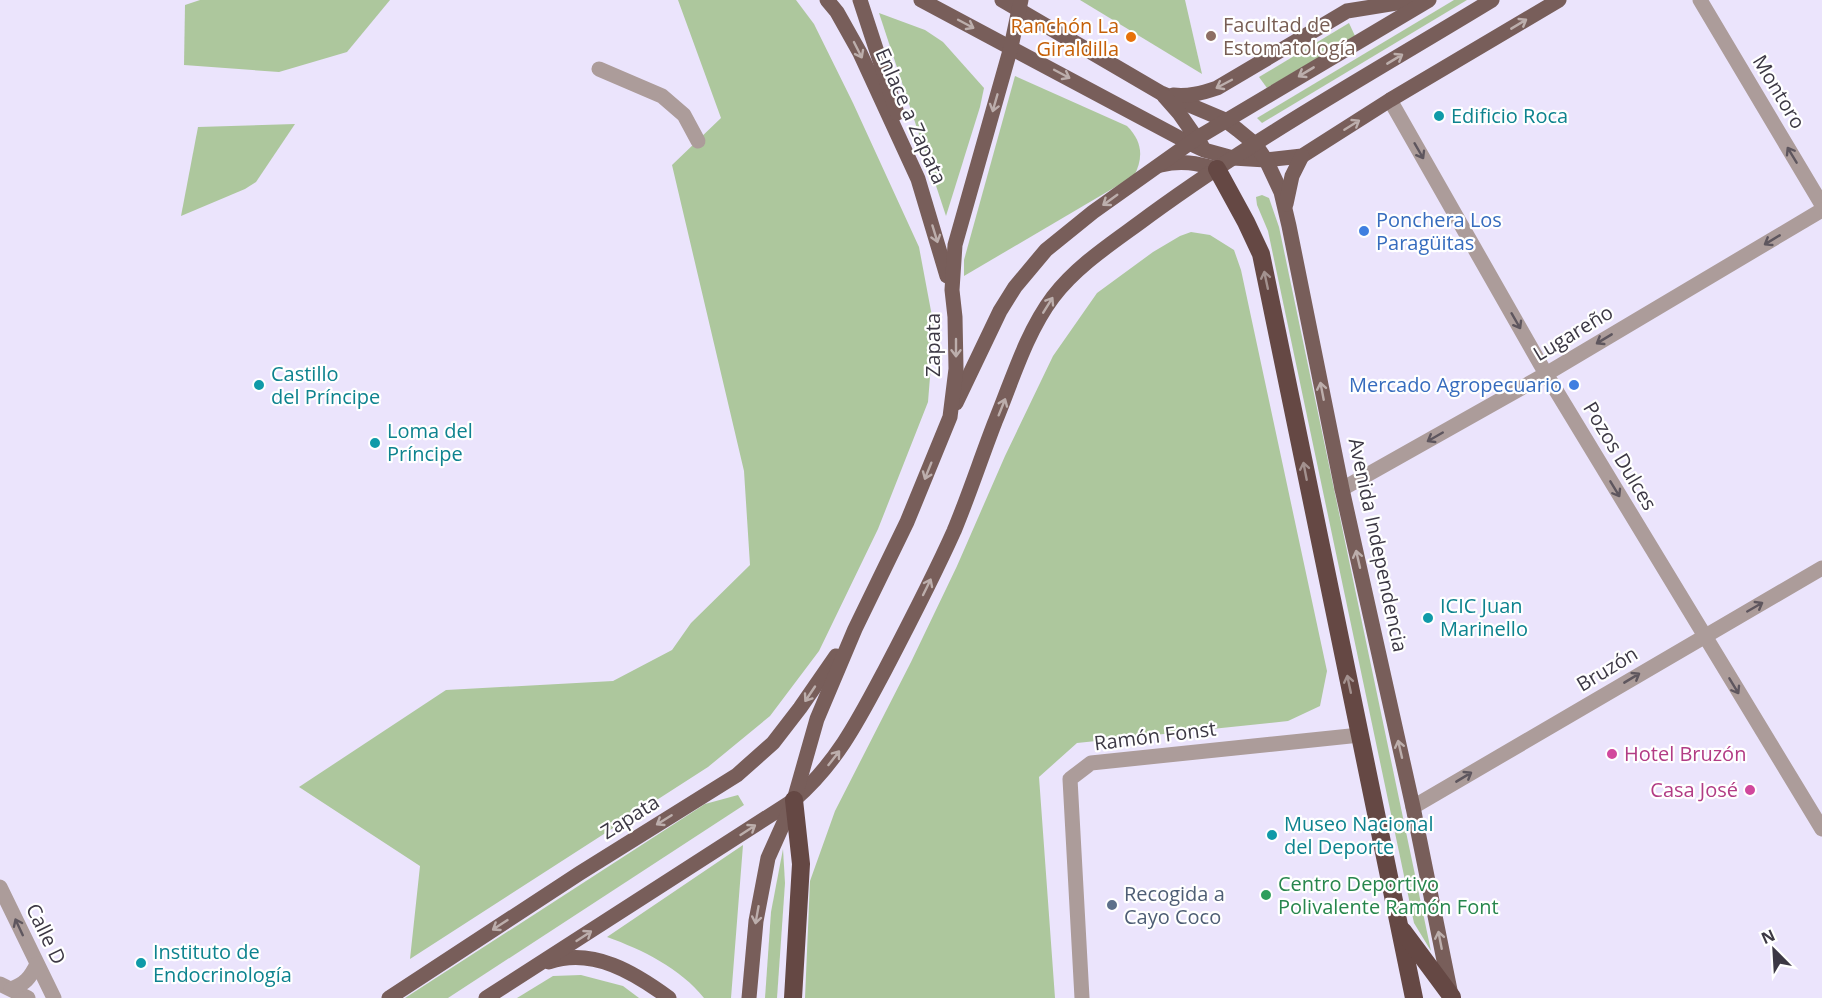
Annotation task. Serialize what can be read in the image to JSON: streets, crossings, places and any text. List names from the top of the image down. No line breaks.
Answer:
{"streets":{"main road":["Enlace a Zapata","Zapata","Avenida Independencia"],"street":["Montoro","Lugareño","Pozos Dulces","Bruzón","Ramón Fonst","Calle D"]},"crossings":[["Montoro","Lugareño"],["Enlace a Zapata","Zapata"],["Lugareño","Pozos Dulces"],["Lugareño","Avenida Independencia"],["Pozos Dulces","Bruzón"],["Avenida Independencia","Bruzón"]],"one_way":["Montoro","Lugareño","Pozos Dulces","Avenida Independencia","Bruzón","Calle D"],"places":["Facultad de Estomatología","Ranchón La Giraldilla","Edificio Roca","Ponchera Los Paragüitas","Castillo del Príncipe","Mercado Agropecuario","Loma del Príncipe","ICIC Juan Marinello","Hotel Bruzón","Casa José","Museo Nacional del Deporte","Centro Deportivo Polivalente Ramón Font","Recogida a Cayo Coco","Instituto de Endocrinología"],"north":"top left"}
